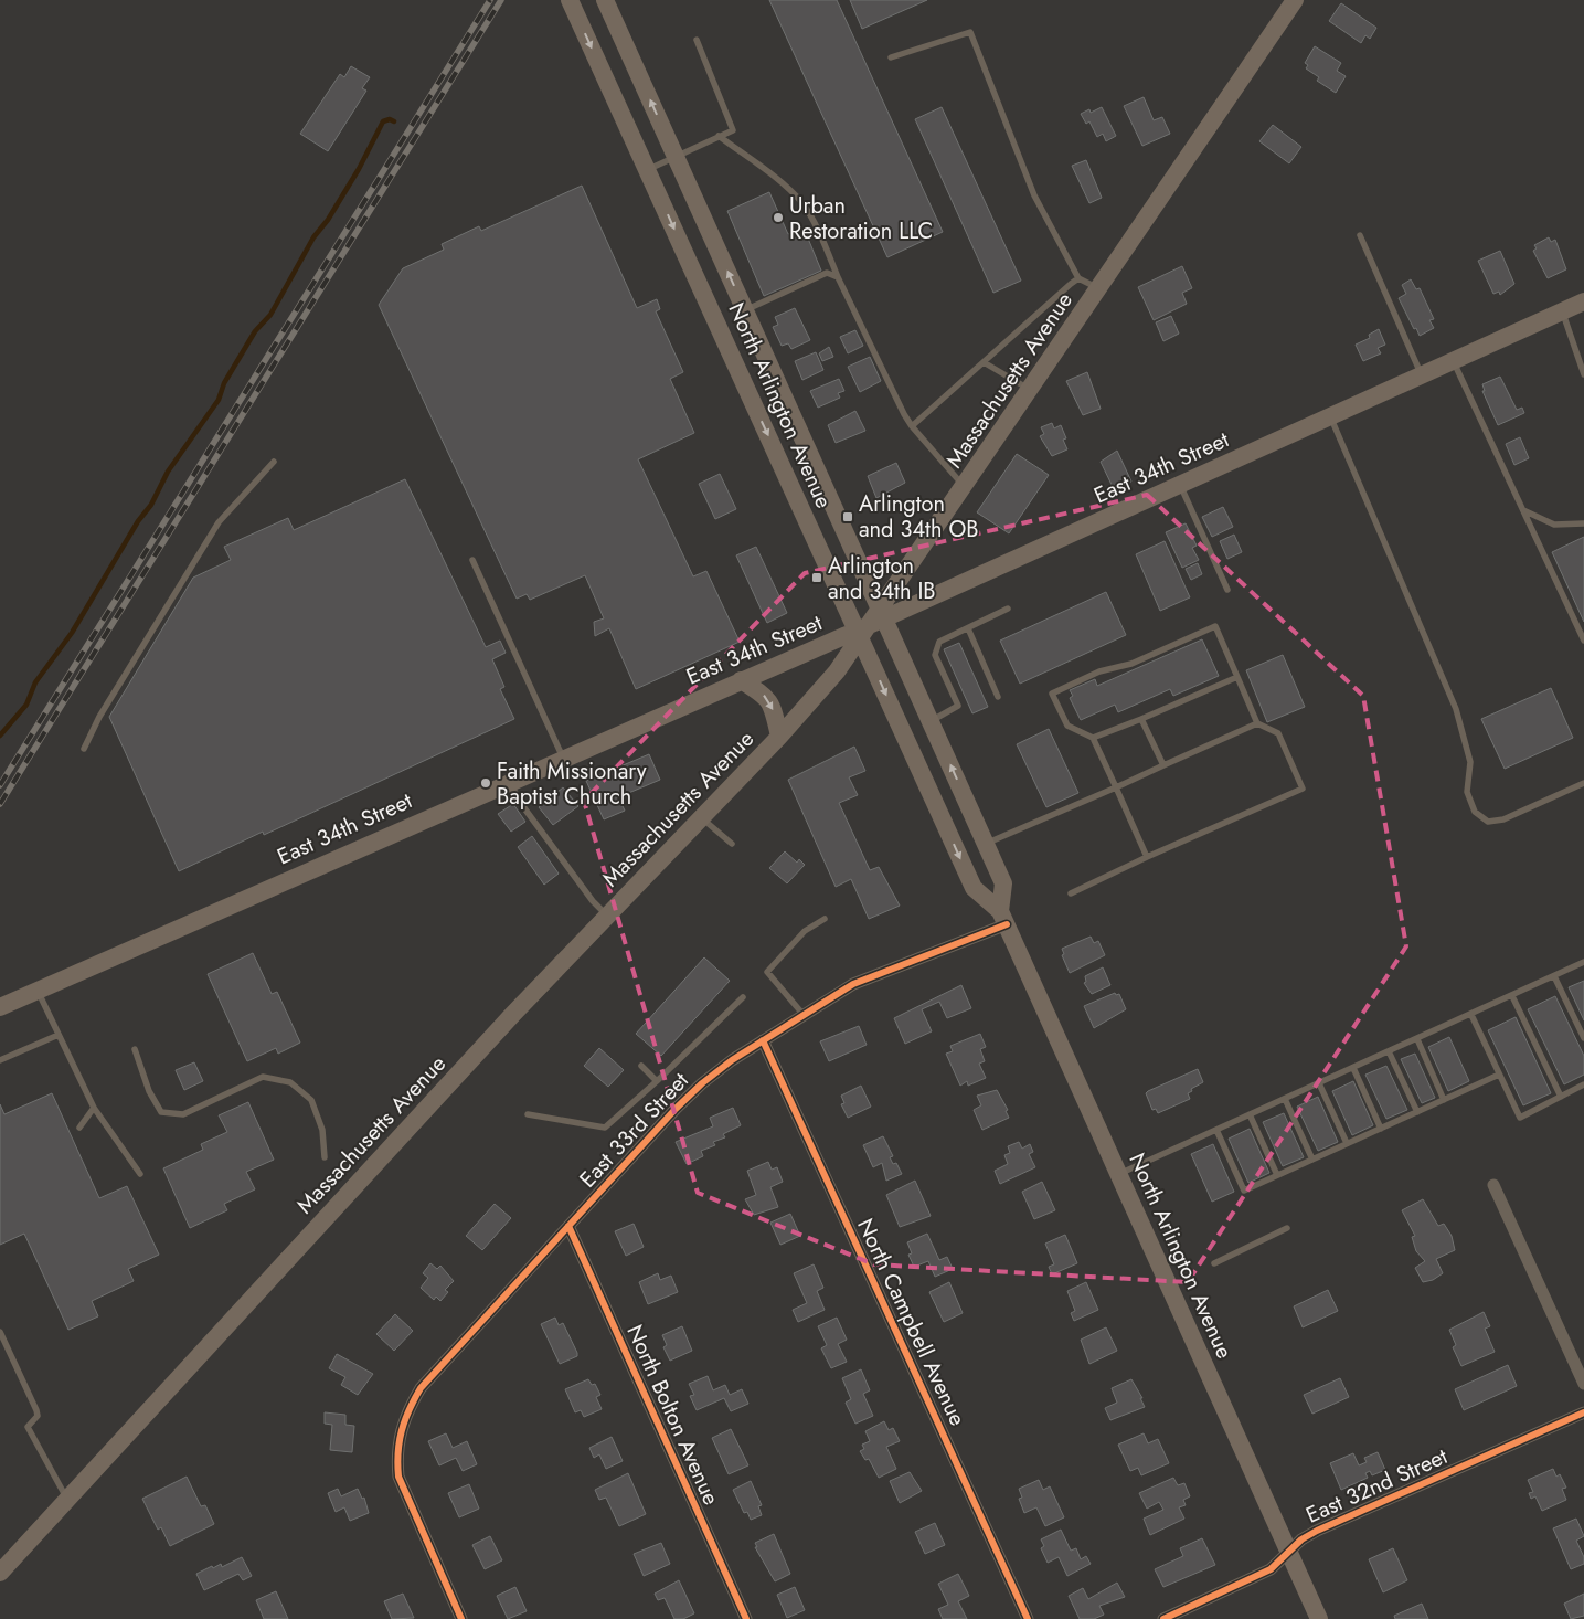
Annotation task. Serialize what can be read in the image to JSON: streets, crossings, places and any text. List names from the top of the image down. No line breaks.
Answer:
{"streets":{"main road":["Massachusetts Avenue","North Arlington Avenue","East 34th Street"],"street":["East 33rd Street","North Campbell Avenue","North Bolton Avenue","East 32nd Street"]},"crossings":[["Massachusetts Avenue","North Arlington Avenue"],["Massachusetts Avenue","East 34th Street"],["North Arlington Avenue","East 34th Street"],["North Arlington Avenue","East 33rd Street"],["North Arlington Avenue","East 32nd Street"],["East 33rd Street","North Campbell Avenue"],["East 33rd Street","North Bolton Avenue"]],"places":{"other":["Urban Restoration LLC","Faith Missionary Baptist Church"],"transit":["Arlington and 34th OB","Arlington and 34th IB"]}}
